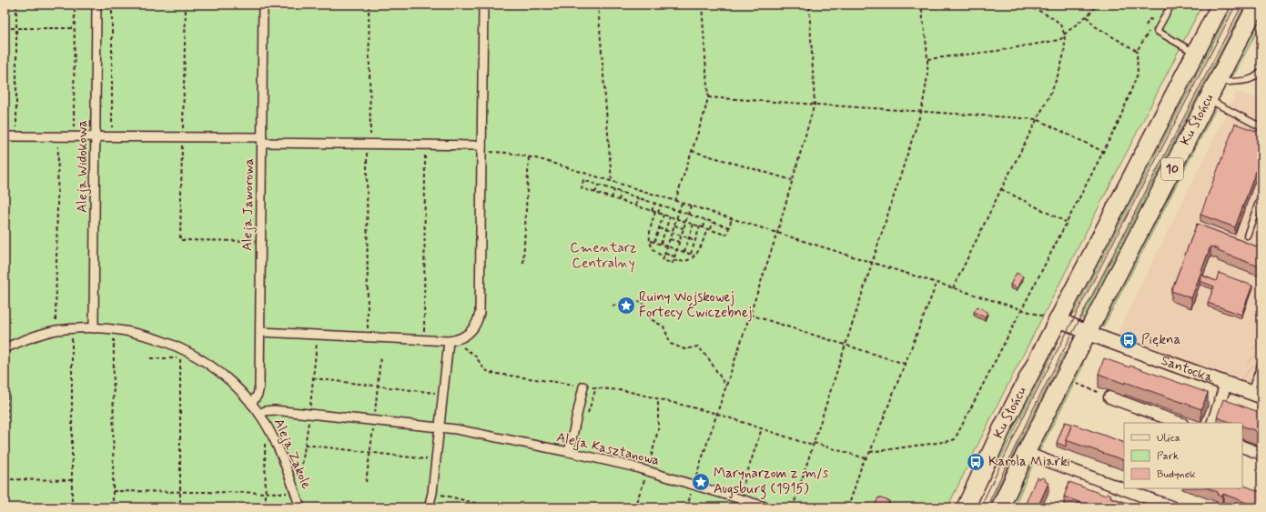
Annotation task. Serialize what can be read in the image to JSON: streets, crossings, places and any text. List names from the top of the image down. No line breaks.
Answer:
{"streets":{"main road":["Ku Słońcu","10"],"street":["Aleja Widokowa","Aleja Jaworowa","Santocka","Aleja Kasztanowa","Aleja Zakole"]},"crossings":[["Ku Słońcu","Santocka"],["Aleja Widokowa","Aleja Zakole"],["Aleja Jaworowa","Aleja Zakole"],["Aleja Kasztanowa","Aleja Zakole"]],"parks":["Cmentarz Centralny"],"places":{"place":["Ruiny Wojskowej Fortecy Ćwiczebnej","Marynarzom z m/s Augsburg (1915)"],"bus stop":["Piękna","Karola Miarki"]},"legend":["Ulica","Park","Budynek"]}
